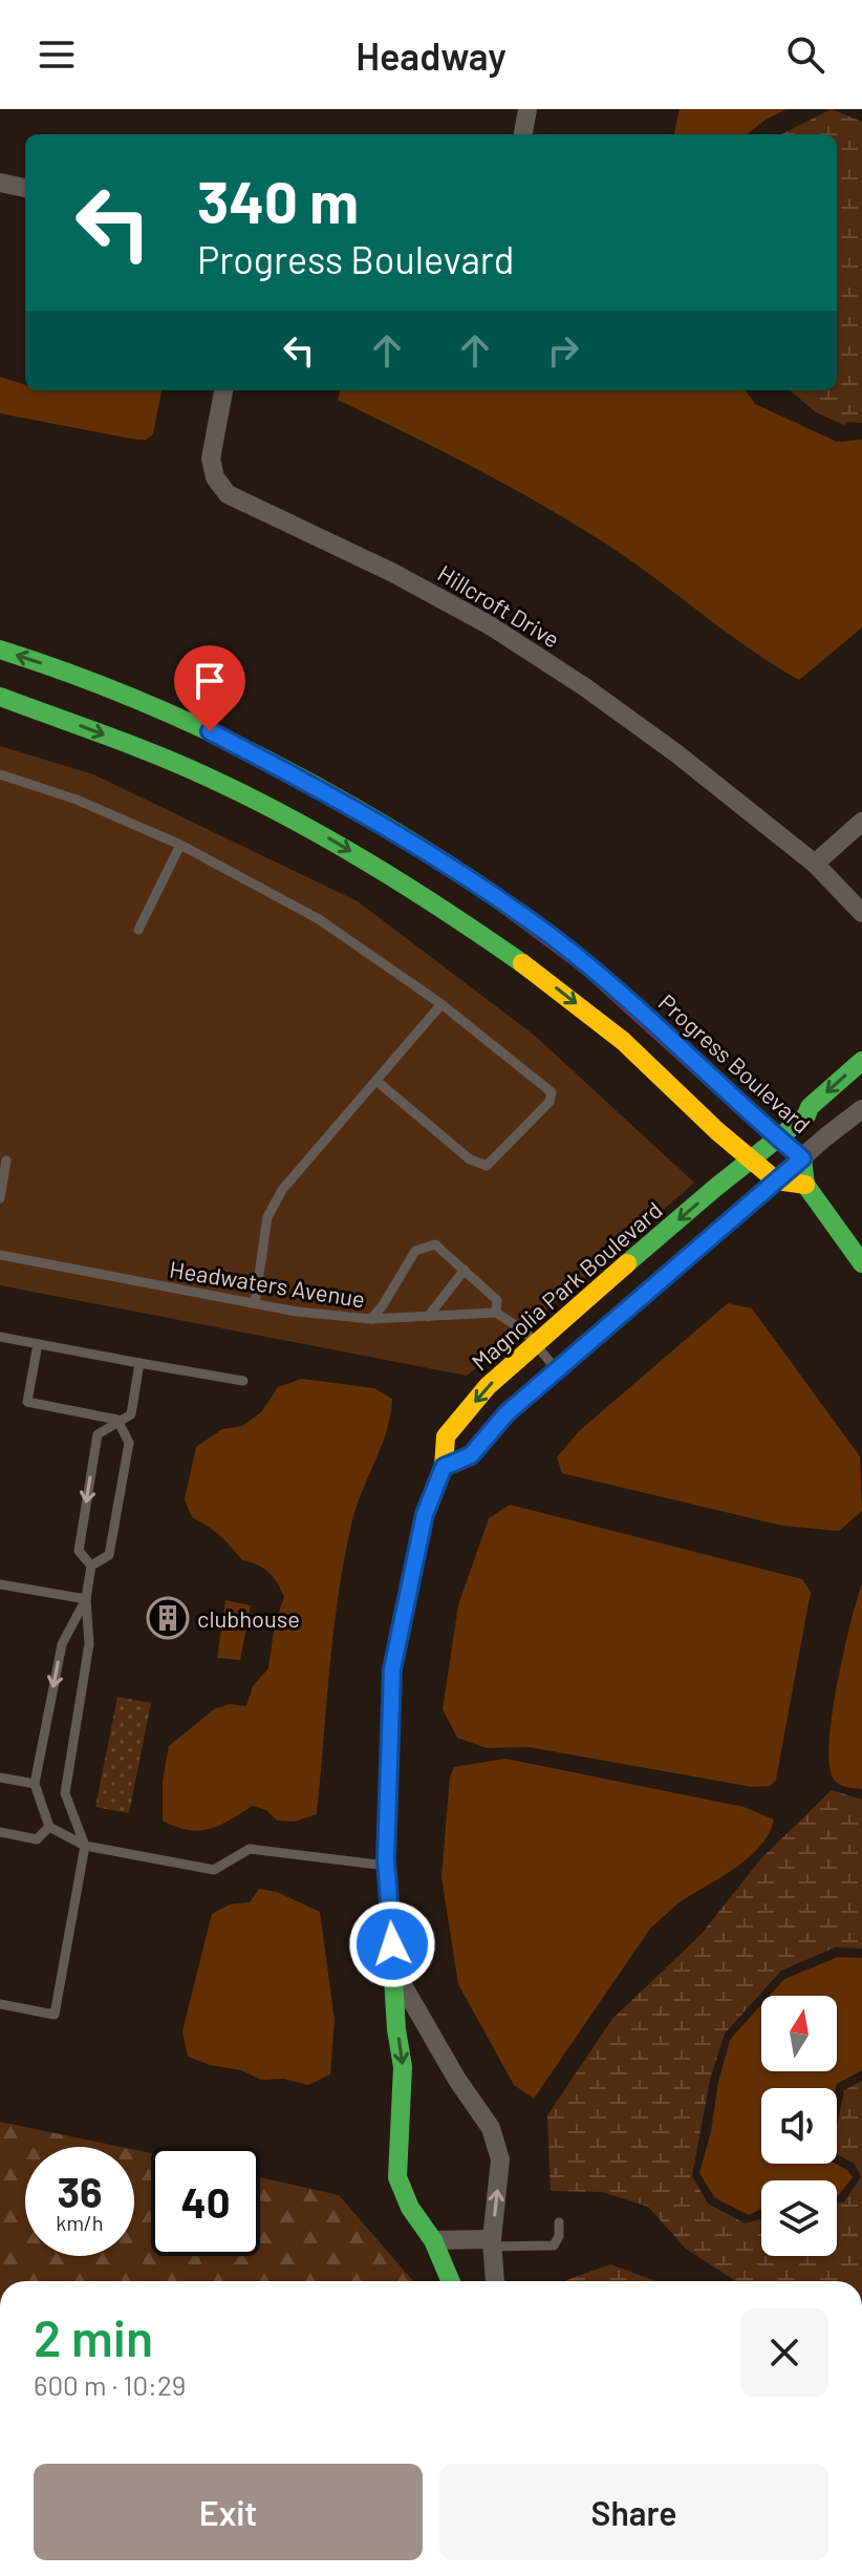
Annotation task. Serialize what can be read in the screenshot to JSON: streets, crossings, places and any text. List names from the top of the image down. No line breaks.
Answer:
{"streets":{"main road":["Progress Boulevard","Magnolia Park Boulevard"],"street":["Hillcroft Drive"],"lane":["Headwaters Avenue"]},"crossings":[["Progress Boulevard","Magnolia Park Boulevard"]],"places":{"building":["clubhouse"]},"north":"top","page":{"header":"Headway","turn":["340 m","Progress Boulevard"],"speed":"36 km/h","limit":"40","heading":["2 min","600 m · 10:29"],"buttons":["Exit","Share"]}}
